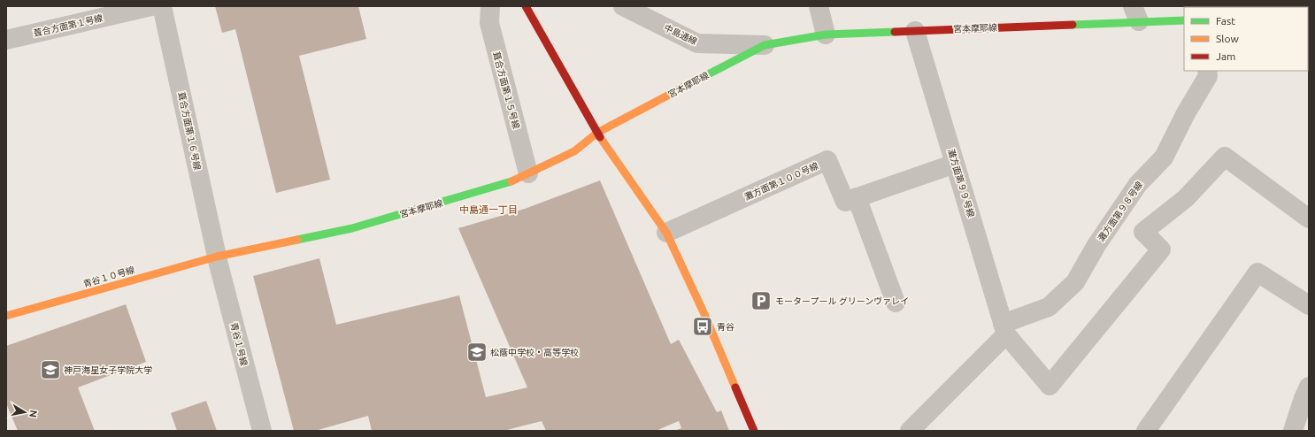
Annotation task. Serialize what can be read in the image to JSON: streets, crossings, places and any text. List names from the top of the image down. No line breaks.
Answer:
{"streets":{"street":["葺合方面第１号線","宮本摩耶線","中島通線","葺合方面第１５号線","葺合方面第１６号線","灘方面第１００号線","灘方面第９９号線","灘方面第９８号線","青谷１０号線","青谷１号線"]},"crossings":[["宮本摩耶線","中島通線"],["宮本摩耶線","葺合方面第１５号線"],["宮本摩耶線","葺合方面第１６号線"],["宮本摩耶線","灘方面第９９号線"],["宮本摩耶線","青谷１０号線"],["宮本摩耶線","青谷１号線"],["葺合方面第１６号線","青谷１０号線"],["葺合方面第１６号線","青谷１号線"],["灘方面第１００号線","灘方面第９９号線"],["灘方面第９９号線","灘方面第９８号線"],["青谷１０号線","青谷１号線"]],"districts":["中島通一丁目"],"places":{"parking":["モータープール グリーンヴァレイ"],"bus stop":["青谷"],"school or university":["松蔭中学校・高等学校","神戸海星女子学院大学"]},"legend":["Fast","Slow","Jam"],"north":"right"}
